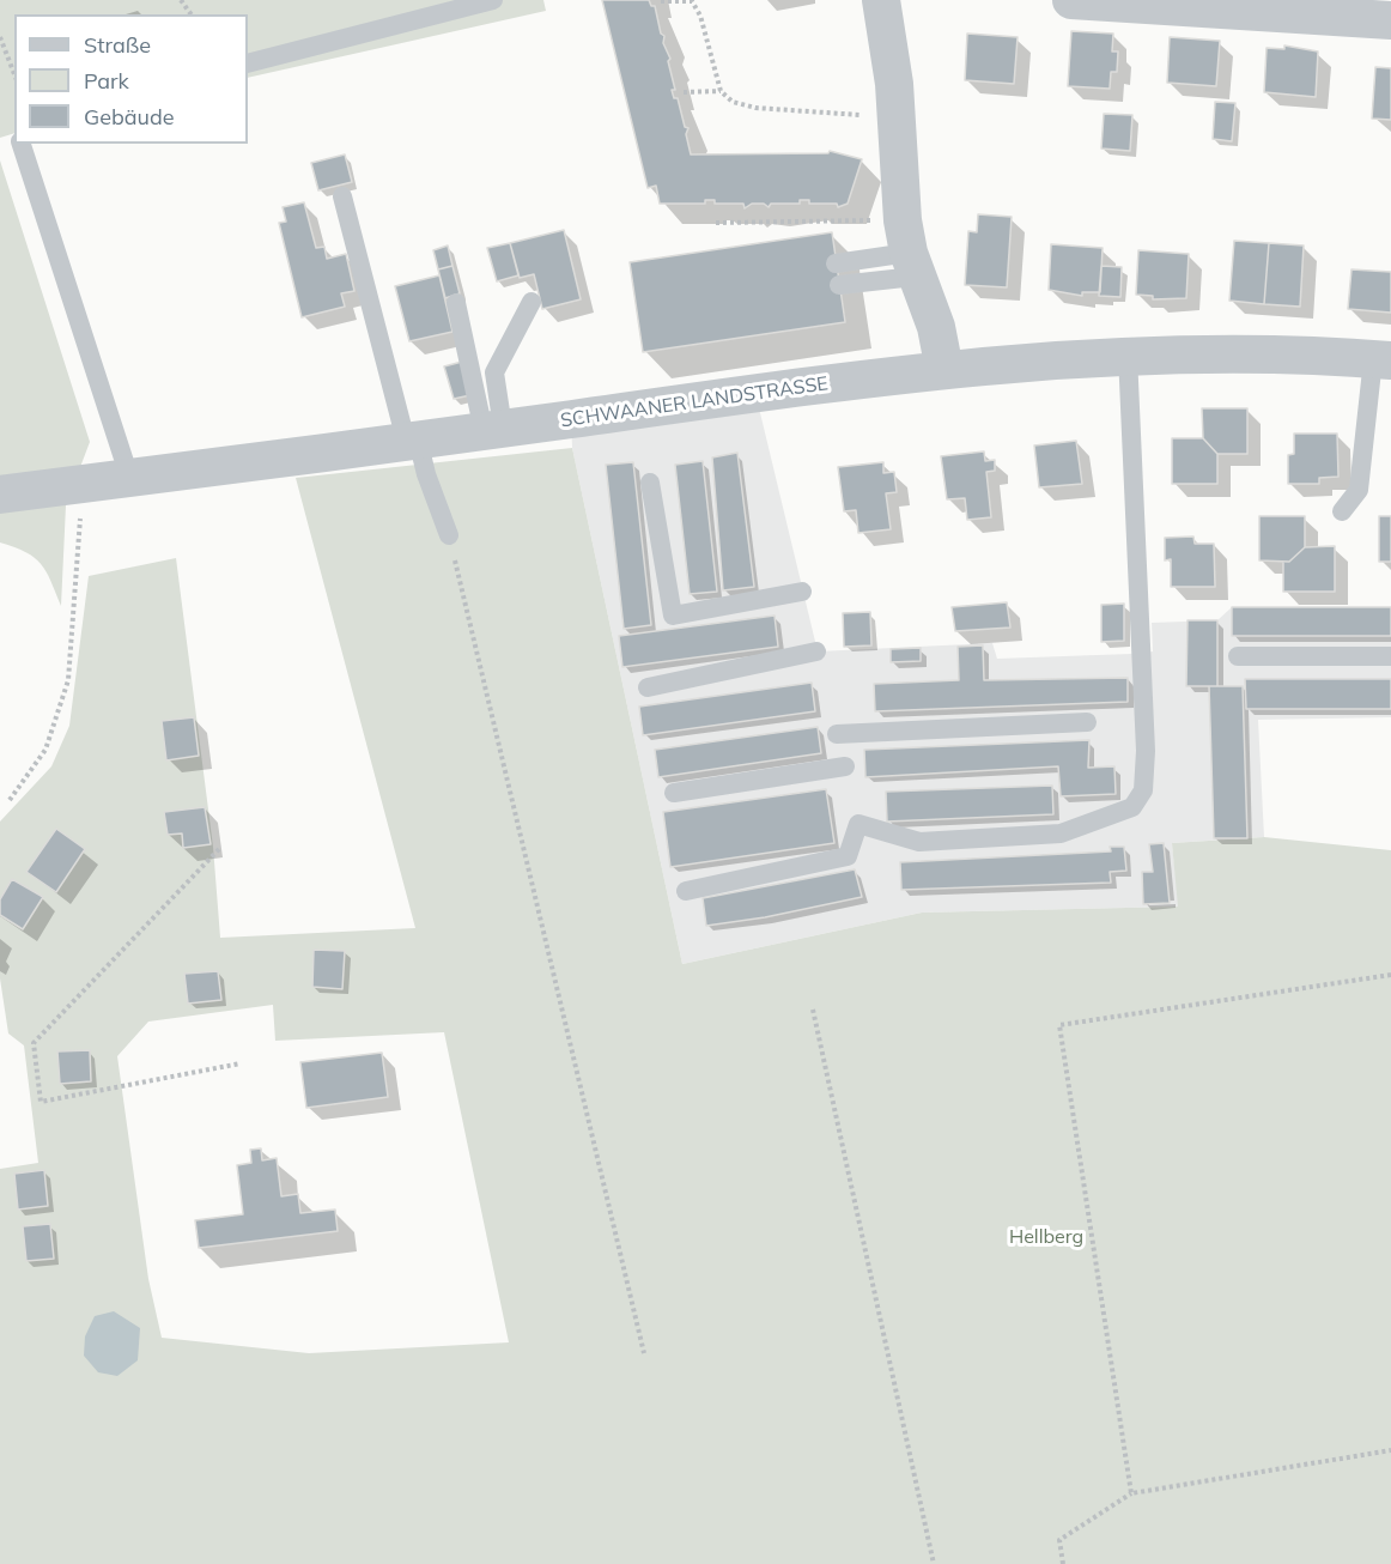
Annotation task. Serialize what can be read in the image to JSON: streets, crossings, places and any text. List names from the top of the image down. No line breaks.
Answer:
{"streets":{"street":["SCHWAANER LANDSTRASSE"]},"parks":["Hellberg"],"legend":["Straße","Park","Gebäude"]}
